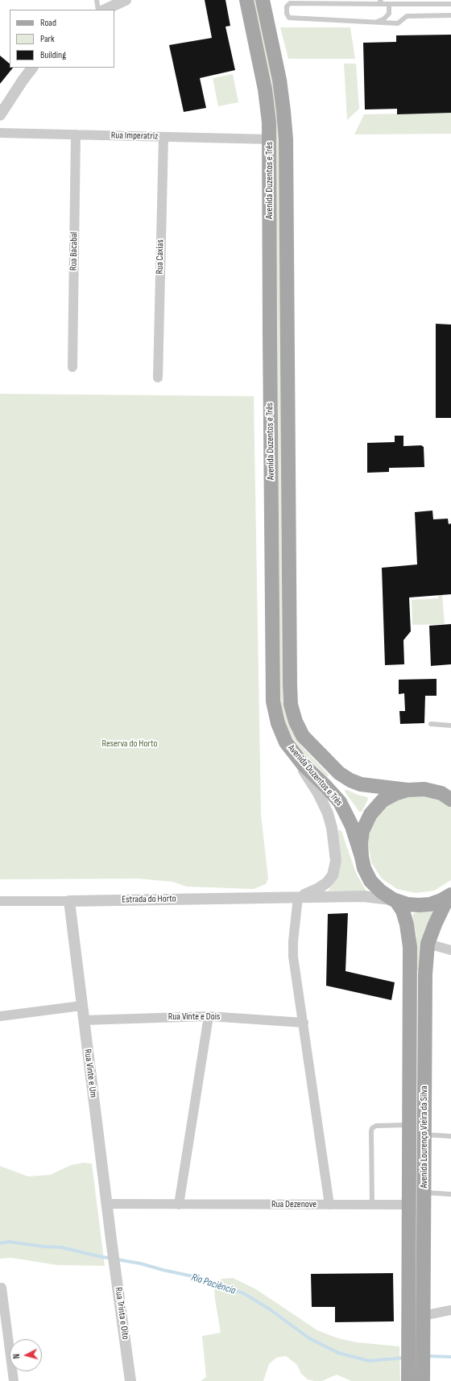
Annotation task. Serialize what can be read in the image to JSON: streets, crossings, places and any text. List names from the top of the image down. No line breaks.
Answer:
{"streets":{"main road":["Avenida Duzentos e Três","Avenida Lourenço Vieira da Silva"],"street":["Rua Imperatriz","Rua Bacabal","Rua Caxias","Estrada do Horto","Rua Vinte e Dois","Rua Vinte e Um","Rua Dezenove","Rua Trinta e Oito"]},"crossings":[["Rua Imperatriz","Avenida Duzentos e Três"],["Rua Imperatriz","Rua Bacabal"],["Rua Imperatriz","Rua Caxias"],["Avenida Duzentos e Três","Estrada do Horto"],["Avenida Duzentos e Três","Avenida Lourenço Vieira da Silva"],["Estrada do Horto","Rua Vinte e Um"],["Estrada do Horto","Avenida Lourenço Vieira da Silva"],["Rua Vinte e Dois","Rua Vinte e Um"],["Rua Vinte e Um","Rua Dezenove"],["Rua Vinte e Um","Rua Trinta e Oito"],["Avenida Lourenço Vieira da Silva","Rua Dezenove"]],"water":["Rio Paciência"],"parks":["Reserva do Horto"],"legend":["Road","Park","Building"],"north":"left"}
